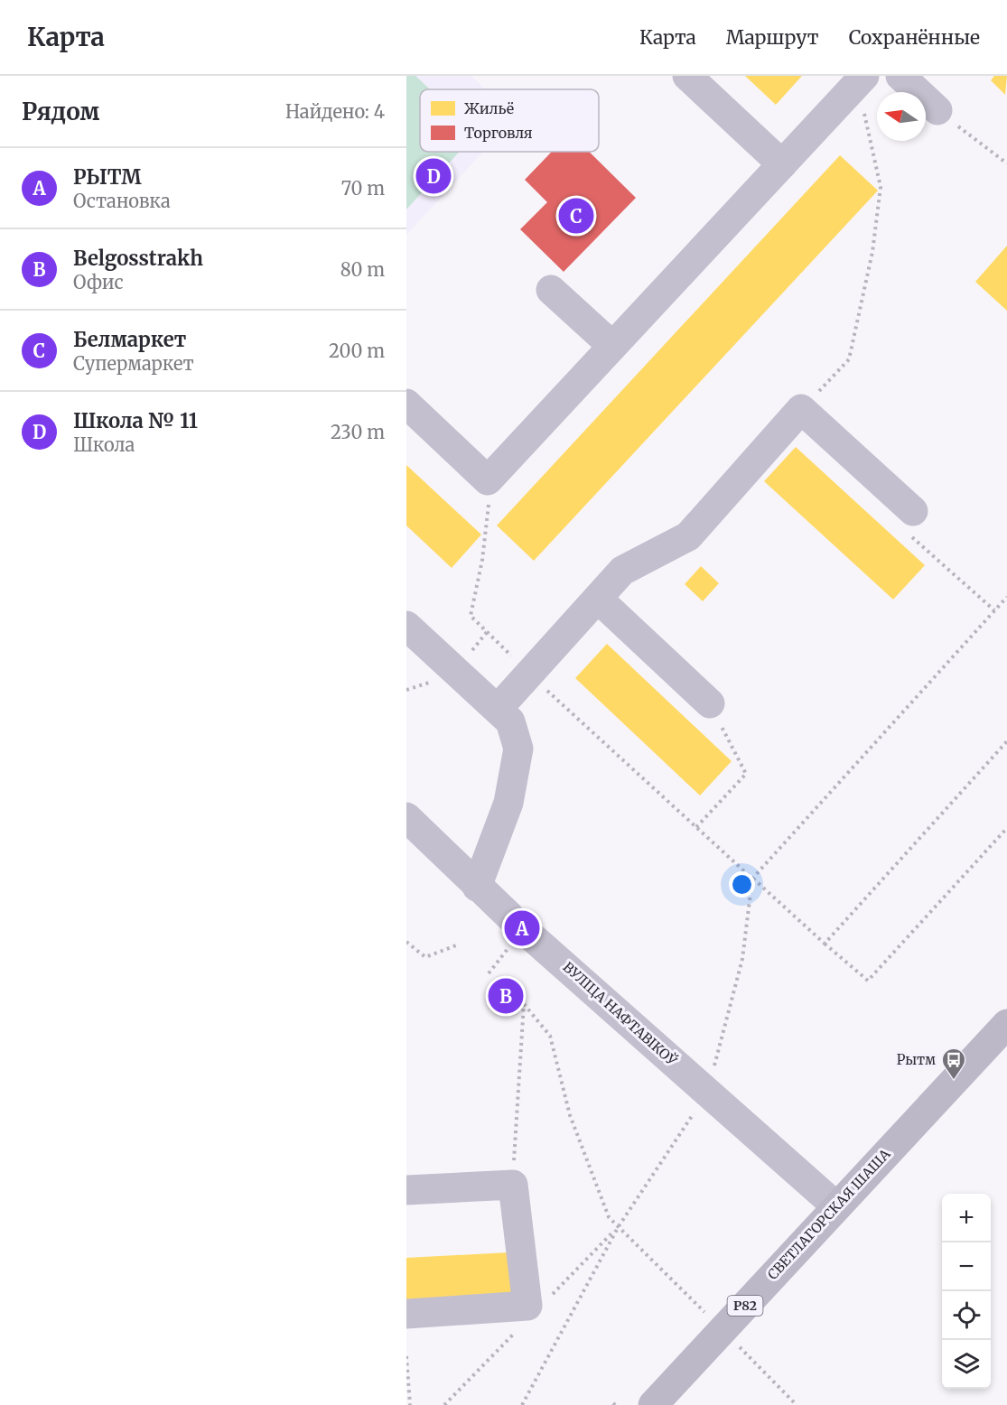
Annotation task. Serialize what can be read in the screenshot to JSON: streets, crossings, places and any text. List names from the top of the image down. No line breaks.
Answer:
{"streets":{"main road":["СВЕТЛАГОРСКАЯ ШАША","Р82"],"street":["ВУЛІЦА НАФТАВІКОЎ"]},"crossings":[["ВУЛІЦА НАФТАВІКОЎ","СВЕТЛАГОРСКАЯ ШАША"]],"places":{"bus stop":["Рытм"]},"legend":["Жильё","Торговля"],"north":"left","page":{"header":"Карта","nav":["Карта","Маршрут","Сохранённые"],"heading":["Рядом","Найдено: 4"],"list":[{"mark":"A","name":"РЫТМ","note":"Остановка","value":"70 m"},{"mark":"B","name":"Belgosstrakh","note":"Офис","value":"80 m"},{"mark":"C","name":"Белмаркет","note":"Супермаркет","value":"200 m"},{"mark":"D","name":"Школа № 11","note":"Школа","value":"230 m"}],"pins":["D","C","A","B"],"map_buttons":["+","−"]}}
